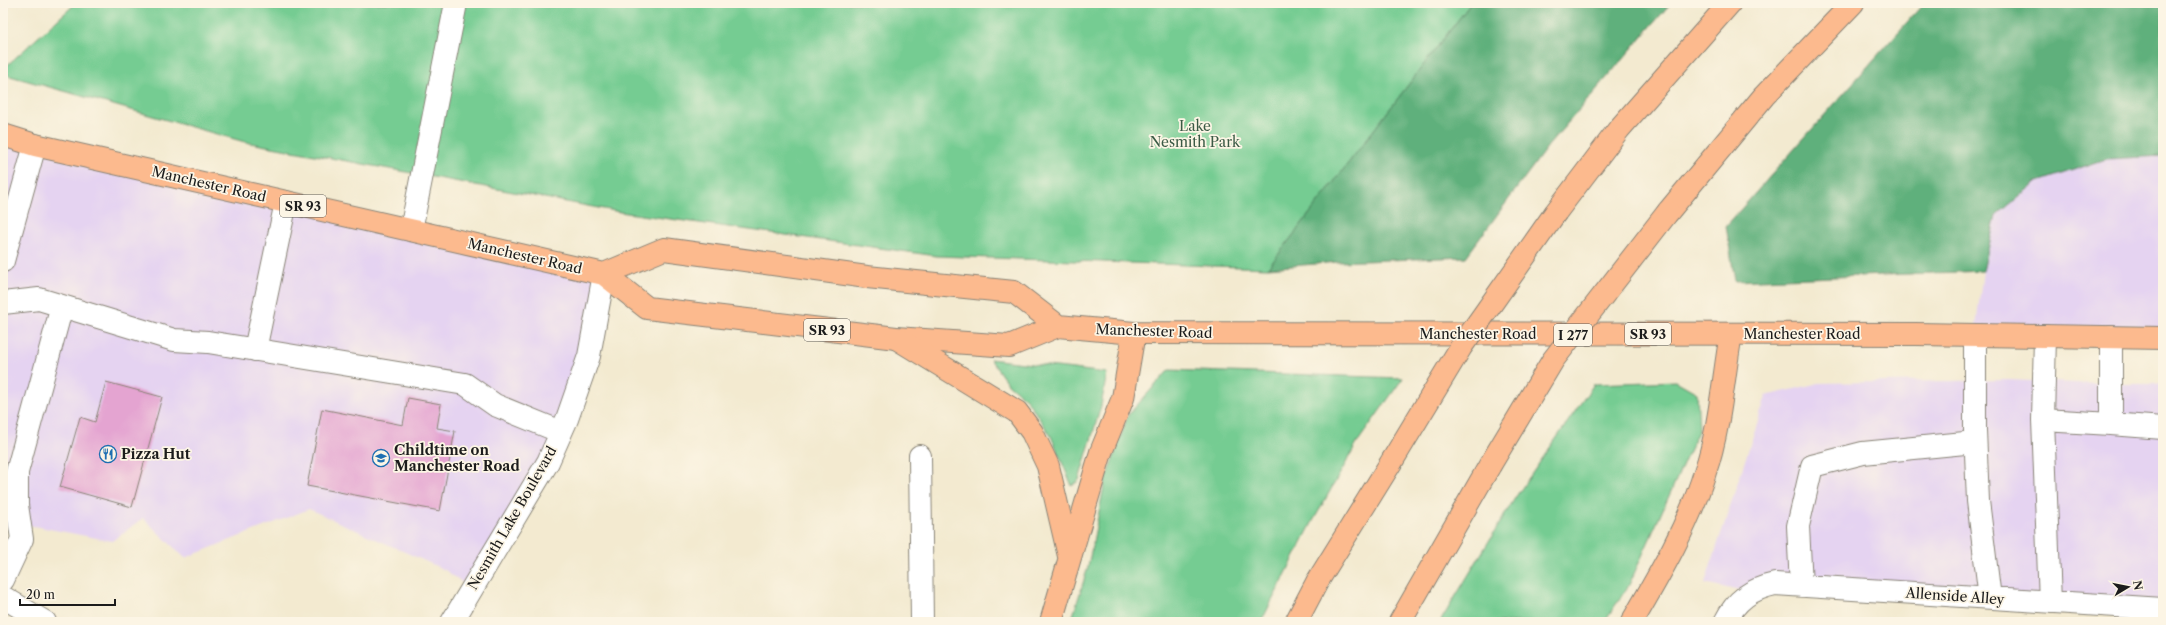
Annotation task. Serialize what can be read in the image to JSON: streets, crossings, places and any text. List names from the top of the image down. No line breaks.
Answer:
{"streets":{"main road":["Manchester Road","SR 93","I 277"],"street":["Nesmith Lake Boulevard","Allenside Alley"]},"crossings":[["Manchester Road","Nesmith Lake Boulevard"]],"parks":["Lake Nesmith Park"],"places":{"restaurant":["Pizza Hut"],"school or university":["Childtime on Manchester Road"]},"scale_bar":"20 m","north":"right"}
